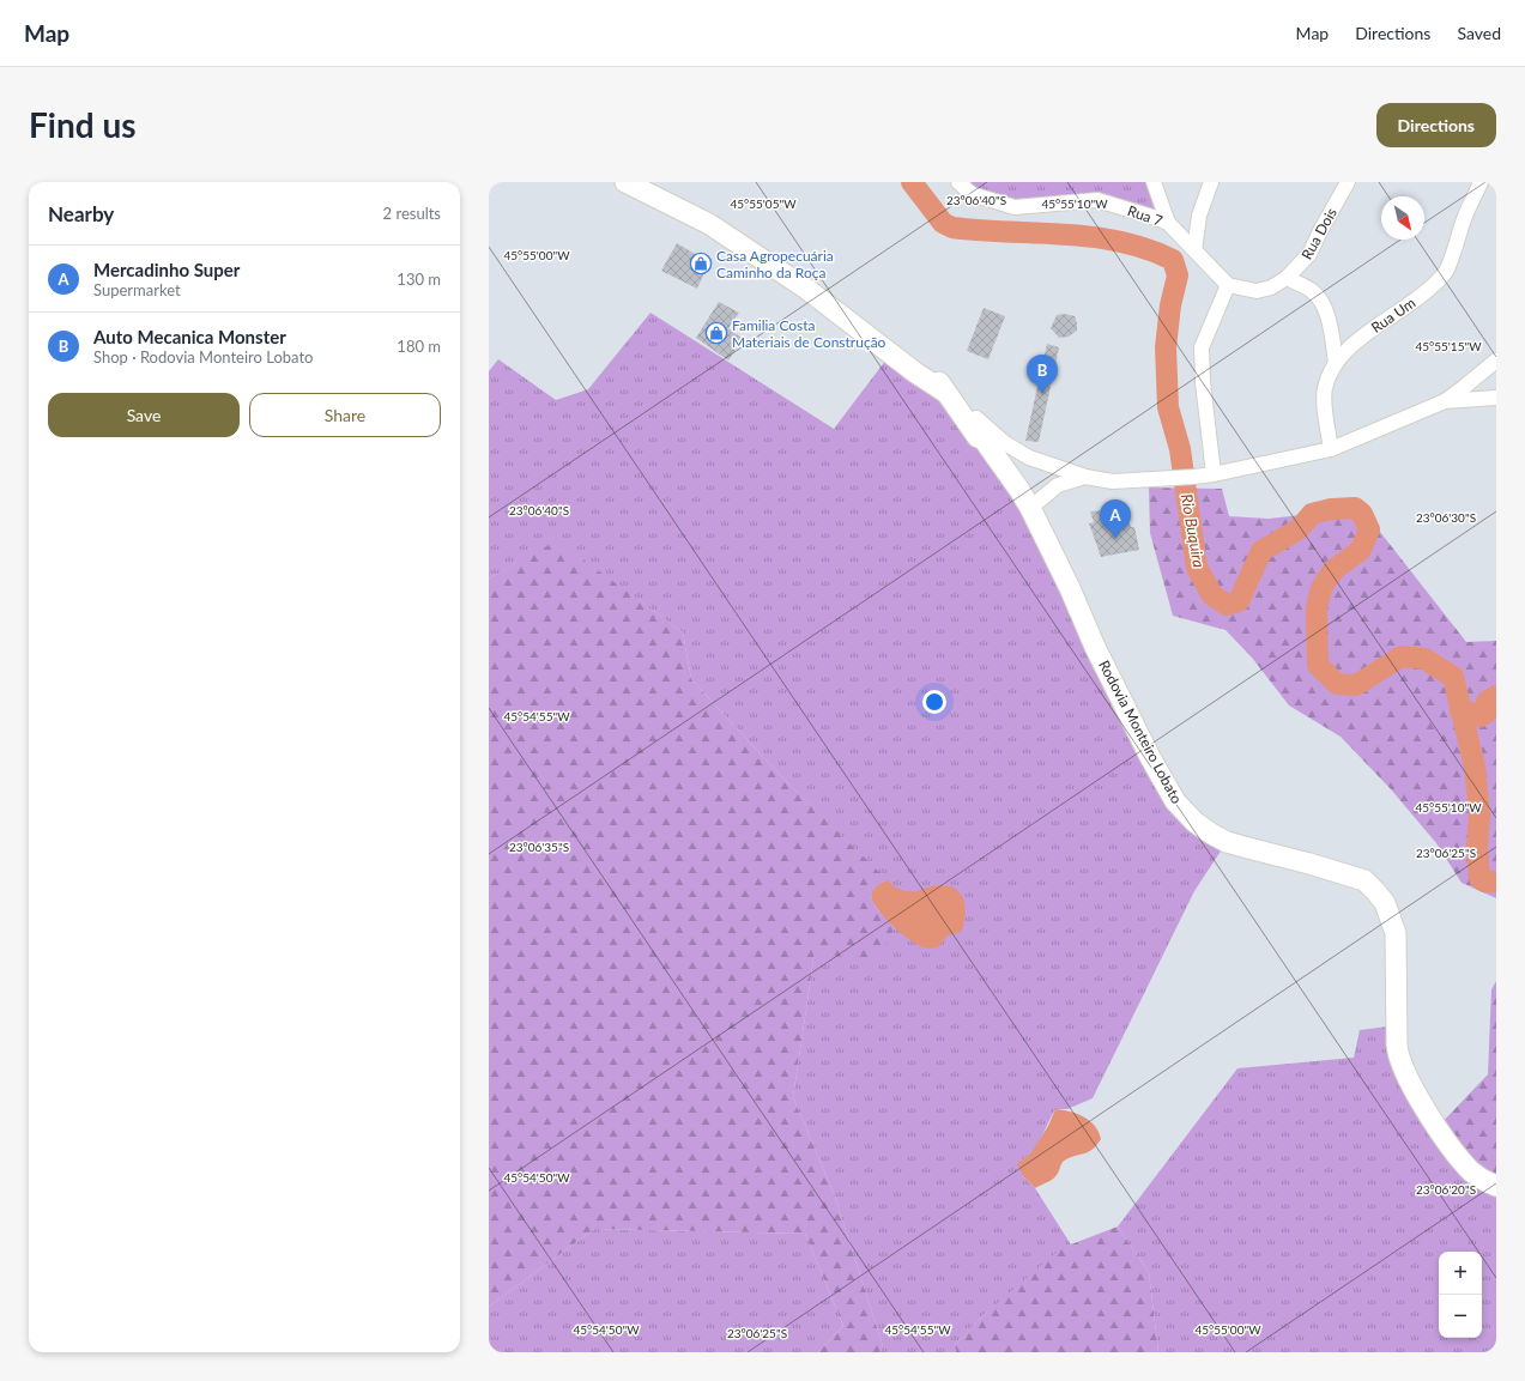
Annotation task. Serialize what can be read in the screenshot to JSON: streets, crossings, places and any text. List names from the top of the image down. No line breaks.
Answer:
{"streets":{"main road":["Rodovia Monteiro Lobato"],"street":["Rua 7","Rua Dois","Rua Um"]},"crossings":[["Rua 7","Rua Dois"]],"water":["Rio Buquira"],"places":{"shop":["Casa Agropecuária Caminho da Roça","Familia Costa Materiais de Construção"]},"north":"bottom right","page":{"header":"Map","nav":["Map","Directions","Saved"],"buttons":["Directions",["Save","Share"]],"title":"Find us","heading":["Nearby","2 results"],"list":[{"mark":"A","name":"Mercadinho Super","note":"Supermarket","value":"130 m"},{"mark":"B","name":"Auto Mecanica Monster","note":"Shop · Rodovia Monteiro Lobato","value":"180 m"}],"pins":["B","A"],"map_buttons":["+","−"]},"coordinates":["23°06'40\"S","45°55'05\"W","45°55'10\"W","45°55'00\"W","45°55'15\"W","23°06'30\"S","45°54'55\"W","23°06'35\"S","23°06'25\"S","45°54'50\"W","23°06'20\"S"]}
